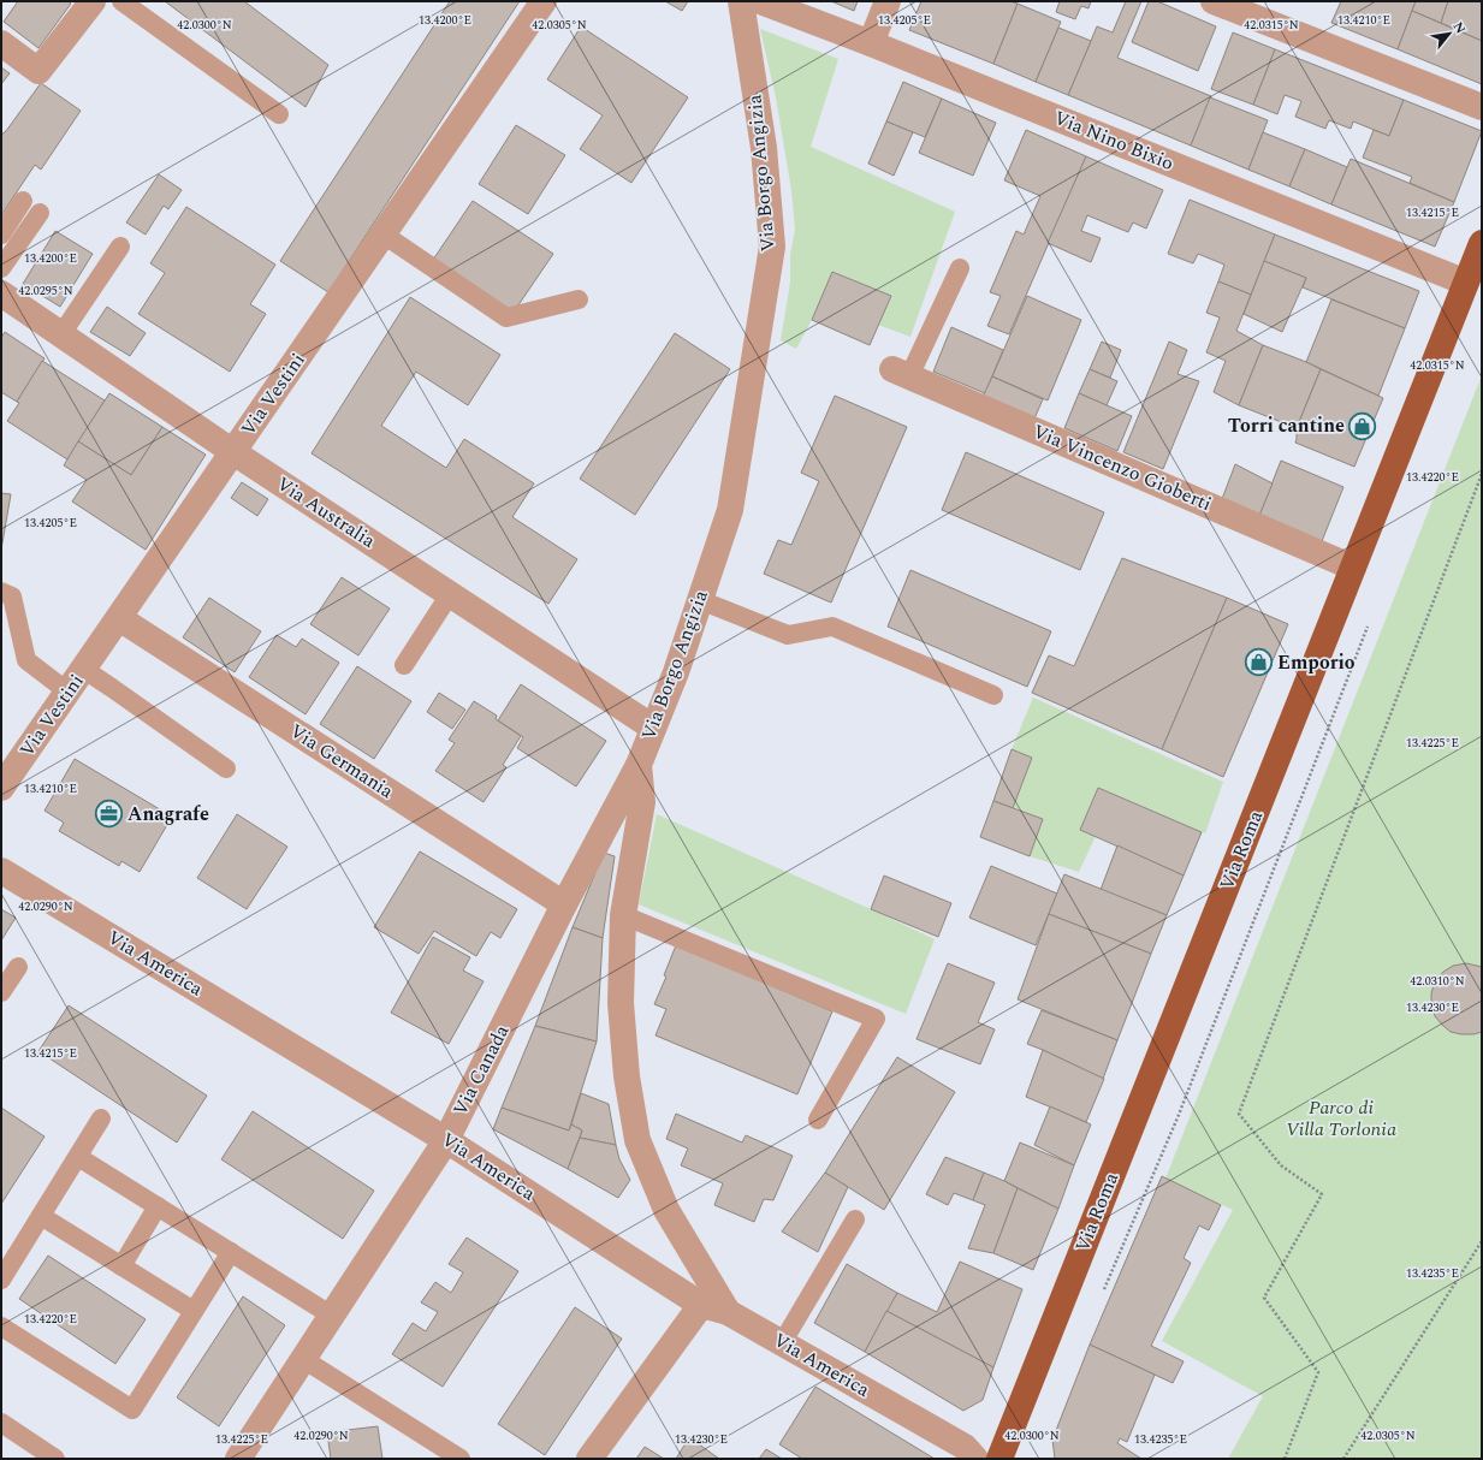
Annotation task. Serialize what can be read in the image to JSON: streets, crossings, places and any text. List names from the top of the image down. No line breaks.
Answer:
{"streets":{"main road":["Via Roma"],"street":["Via Nino Bixio","Via Borgo Angizia","Via Vestini","Via Vincenzo Gioberti","Via Australia","Via Germania","Via America","Via Canada"]},"crossings":[["Via Nino Bixio","Via Roma"],["Via Borgo Angizia","Via Australia"],["Via Borgo Angizia","Via America"],["Via Borgo Angizia","Via Canada"],["Via Vestini","Via Australia"],["Via Vestini","Via Germania"],["Via Vincenzo Gioberti","Via Roma"],["Via Germania","Via Canada"],["Via America","Via Canada"]],"parks":["Parco di Villa Torlonia"],"places":{"shop":["Torri cantine","Emporio"],"office":["Anagrafe"]},"north":"top right","coordinates":["13.4200°E","13.4205°E","13.4210°E","42.0300°N","42.0305°N","42.0315°N","13.4215°E","42.0295°N","13.4220°E","13.4225°E","42.0290°N","42.0310°N","13.4230°E","13.4235°E"]}
